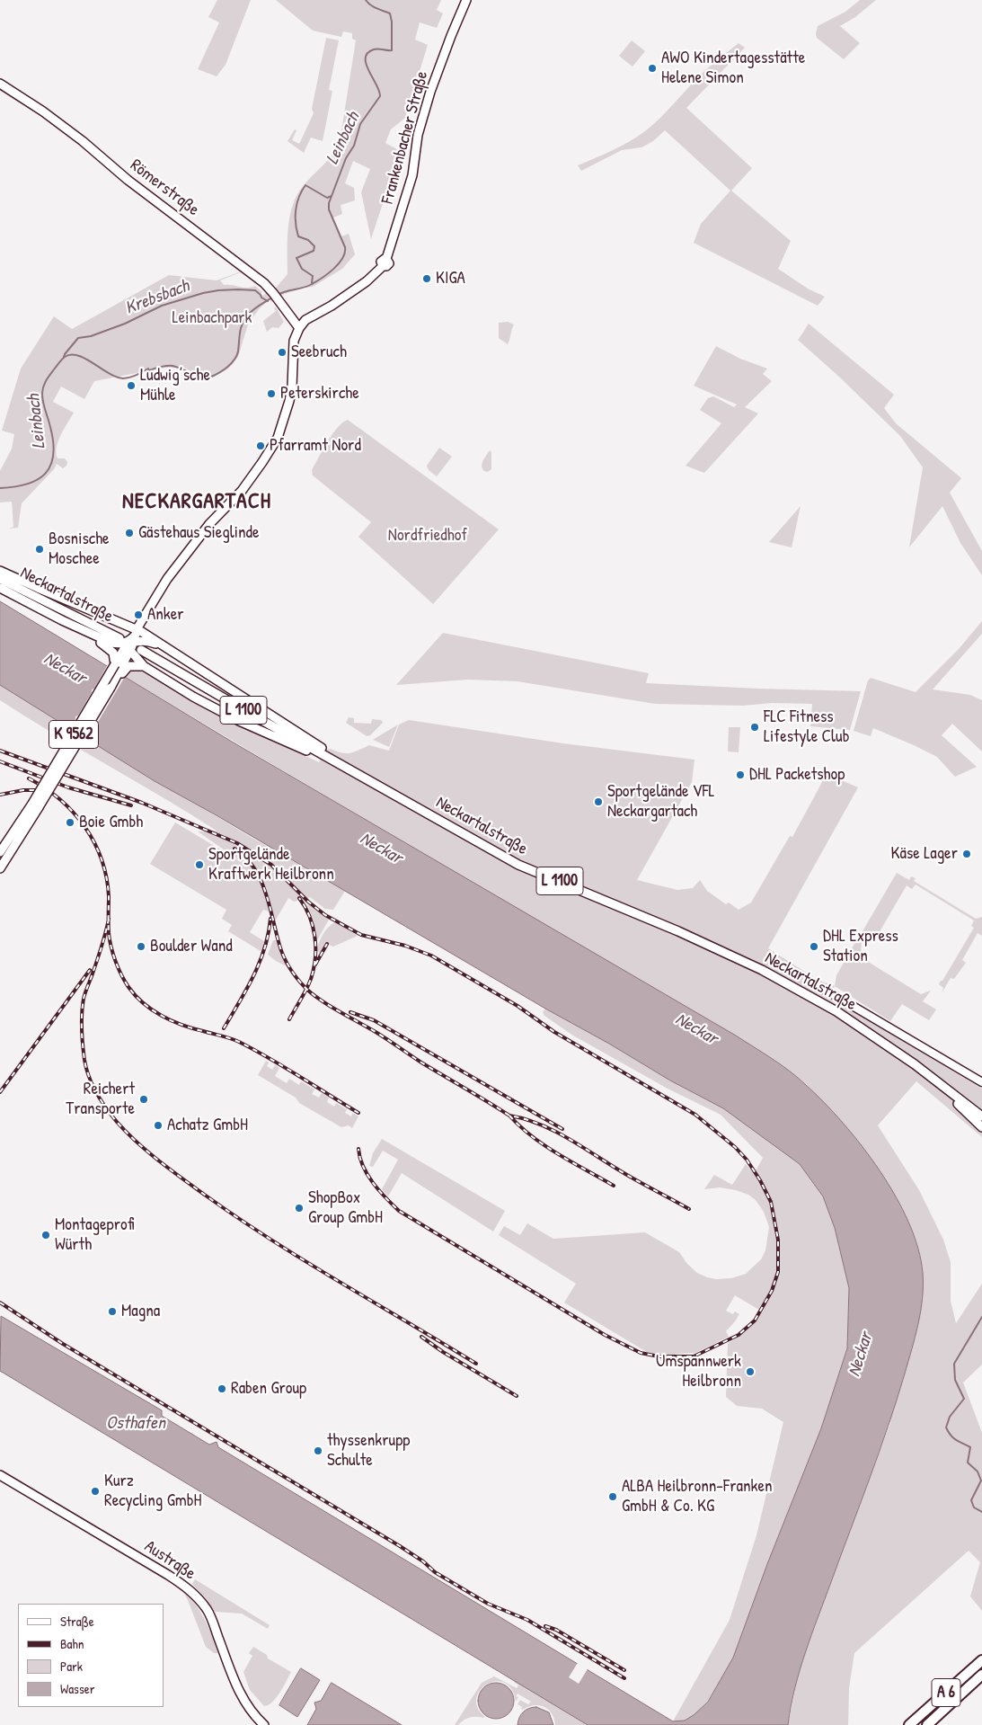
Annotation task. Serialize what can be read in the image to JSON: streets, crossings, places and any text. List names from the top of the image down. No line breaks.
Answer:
{"streets":{"highway":["A 6"],"main road":["Frankenbacher Straße","Römerstraße","Neckartalstraße","L 1100","K 9562","Austraße"]},"crossings":[["Frankenbacher Straße","Römerstraße"],["Frankenbacher Straße","K 9562"],["Römerstraße","K 9562"]],"districts":["NECKARGARTACH"],"water":["Leinbach","Krebsbach","Neckar","Osthafen"],"parks":["Leinbachpark","Nordfriedhof"],"places":["AWO Kindertagesstätte Helene Simon","KIGA","Seebruch","Ludwig’sche Mühle","Peterskirche","Pfarramt Nord","Gästehaus Sieglinde","Bosnische Moschee","Anker","FLC Fitness Lifestyle Club","DHL Packetshop","Sportgelände VFL Neckargartach","Boie Gmbh","Käse Lager","Sportgelände Kraftwerk Heilbronn","Boulder Wand","DHL Express Station","Reichert Transporte","Achatz GmbH","ShopBox Group GmbH","Montageprofi Würth","Magna","Umspannwerk Heilbronn","Raben Group","thyssenkrupp Schulte","Kurz Recycling GmbH","ALBA Heilbronn-Franken GmbH & Co. KG"],"legend":["Straße","Bahn","Park","Wasser"]}
